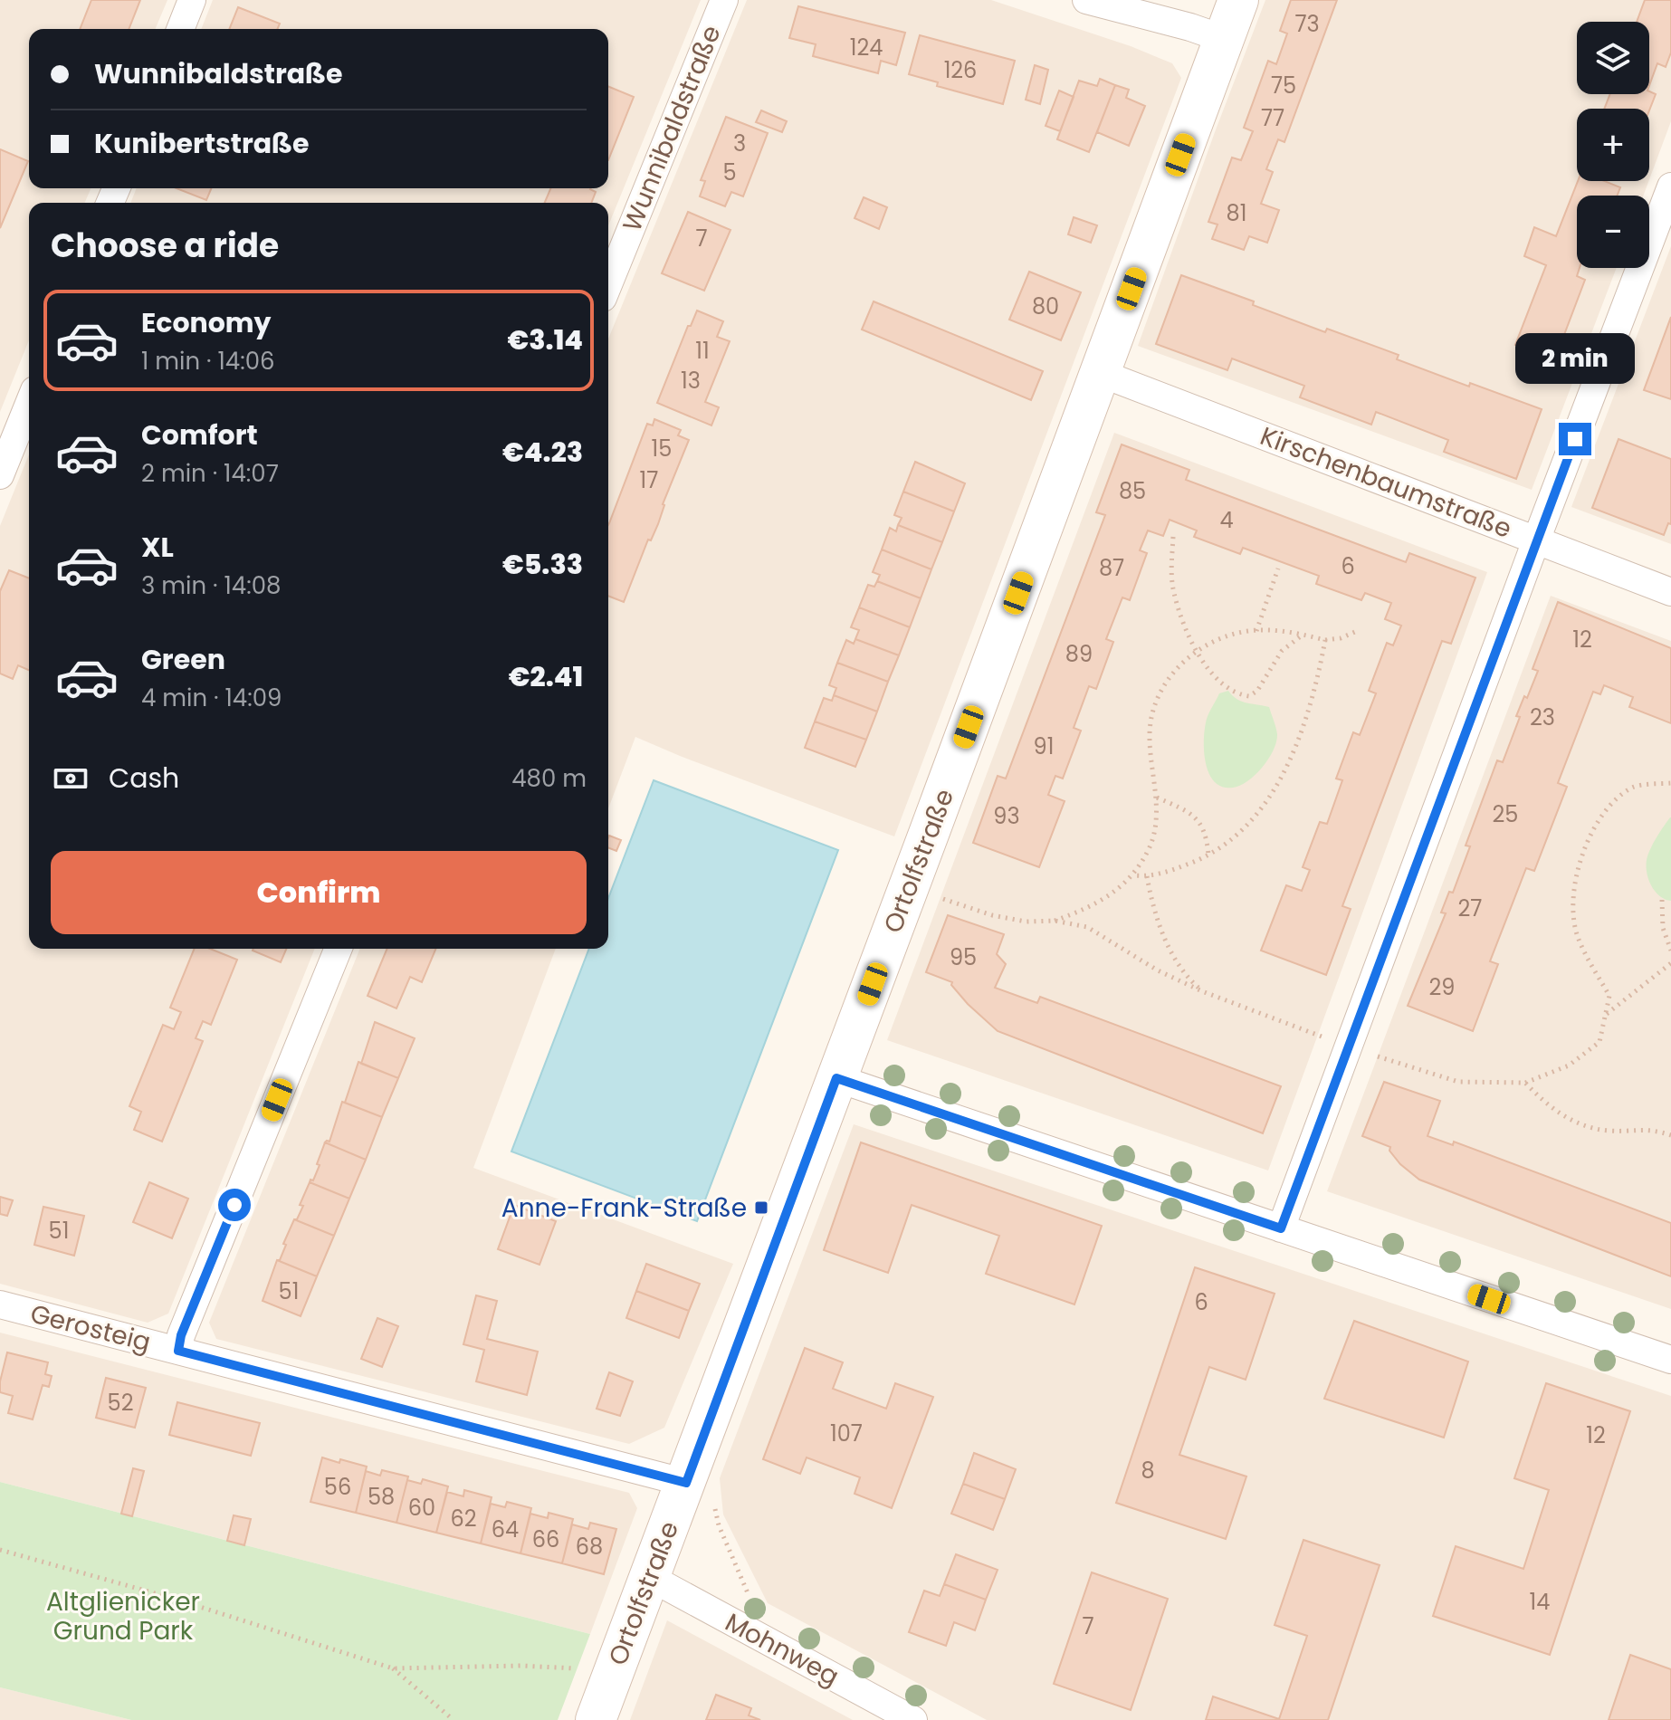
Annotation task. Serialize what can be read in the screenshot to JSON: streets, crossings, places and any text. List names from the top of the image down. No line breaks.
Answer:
{"streets":{"street":["Wunnibaldstraße","Kirschenbaumstraße","Ortolfstraße","Gerosteig","Mohnweg"]},"crossings":[["Kirschenbaumstraße","Ortolfstraße"],["Ortolfstraße","Gerosteig"],["Ortolfstraße","Mohnweg"]],"parks":["Altglienicker Grund Park"],"places":{"transit":["Anne-Frank-Straße"]},"house_numbers":["73","124","126","75","77","3","5","81","7","80","11","13","15","17","85","4","6","87","12","89","23","91","25","93","27","95","29","51","51","6","52","107","12","8","56","58","60","62","64","66","68","14","7"],"page":{"map_buttons":["+","−"],"banner":["Wunnibaldstraße","Kunibertstraße"],"heading":"Choose a ride","list":[{"name":"Economy","note":"1 min · 14:06","value":"€3.14"},{"name":"Comfort","note":"2 min · 14:07","value":"€4.23"},{"name":"XL","note":"3 min · 14:08","value":"€5.33"},{"name":"Green","note":"4 min · 14:09","value":"€2.41"}],"bubble":"2 min","pay":["Cash","480 m"],"buttons":"Confirm"}}
